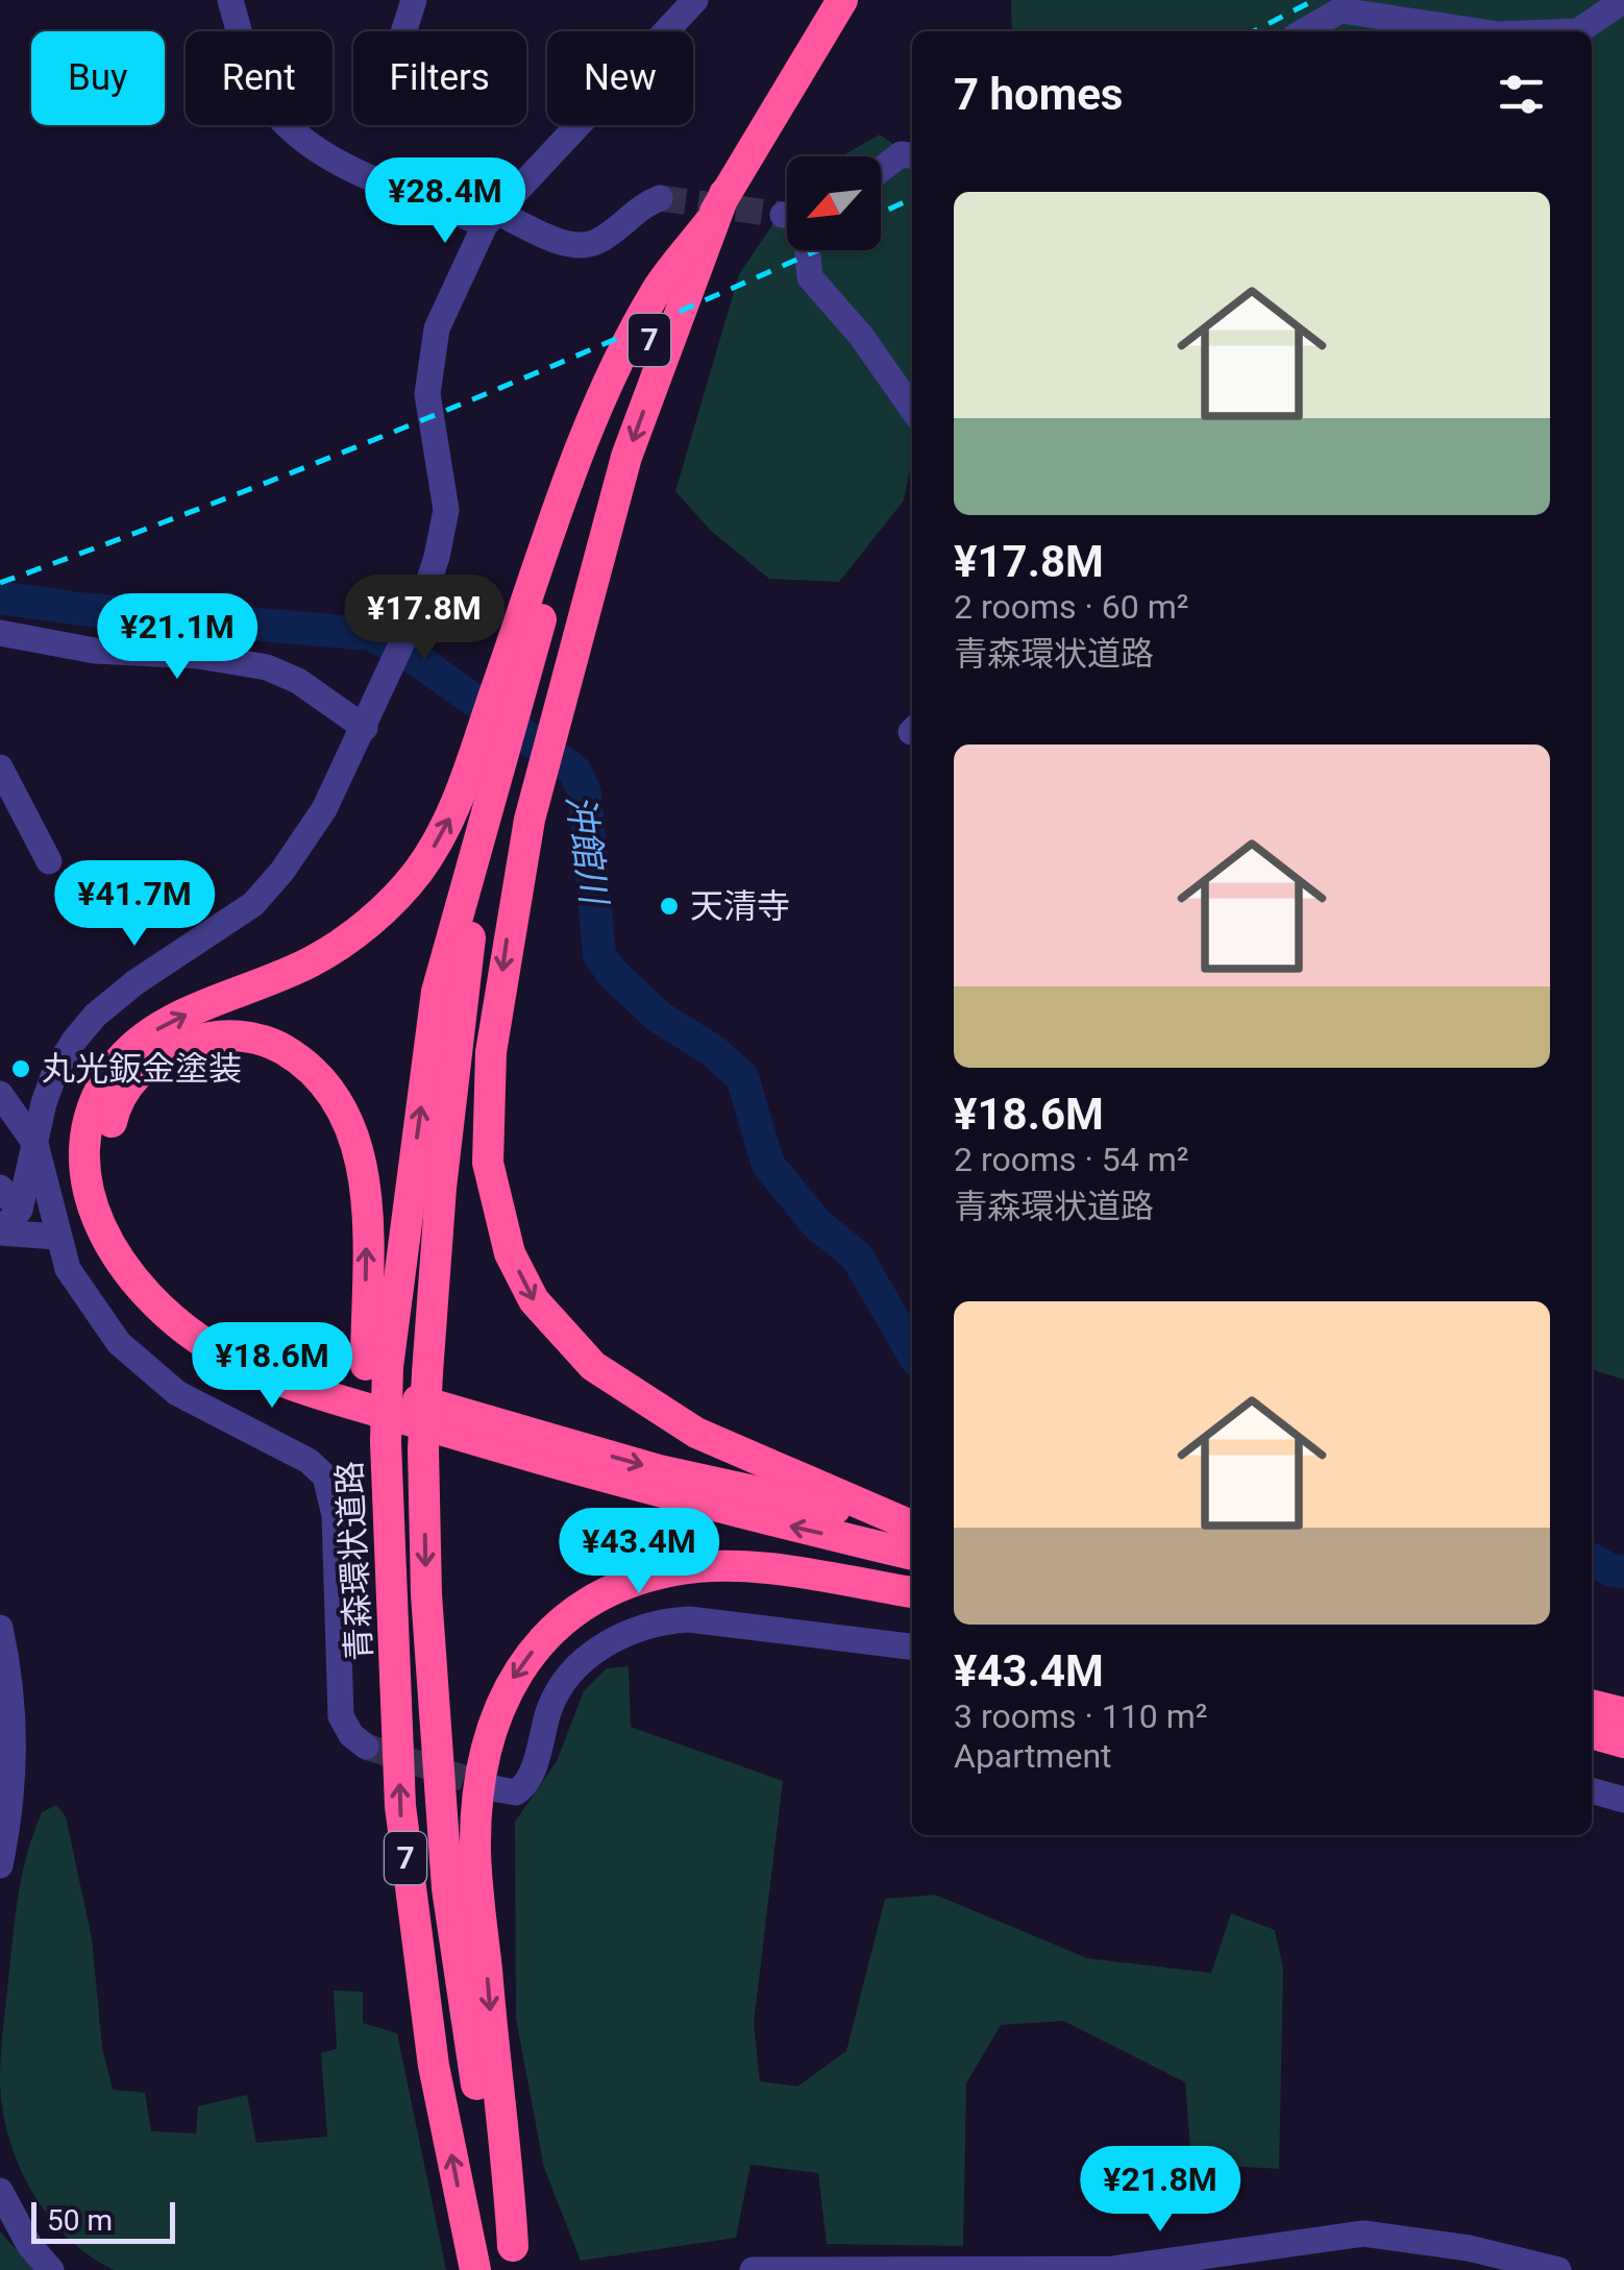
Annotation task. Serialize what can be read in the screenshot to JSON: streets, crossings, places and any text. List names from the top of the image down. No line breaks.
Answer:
{"streets":{"highway":["7","青森環状道路"]},"crossings":[["7","青森環状道路"]],"water":["沖館川"],"places":["天清寺","丸光鈑金塗装"],"scale_bar":"50 m","north":"bottom left","page":{"chip":["Buy","Rent","Filters","New"],"heading":"7 homes","list":[{"name":"¥17.8M","note":"2 rooms · 60 m² · 青森環状道路"},{"name":"¥18.6M","note":"2 rooms · 54 m² · 青森環状道路"},{"name":"¥43.4M","note":"3 rooms · 110 m² · Apartment"}],"price":["¥28.4M","¥17.8M","¥21.1M","¥41.7M","¥18.6M","¥43.4M","¥21.8M"],"scale":"50 m"}}
